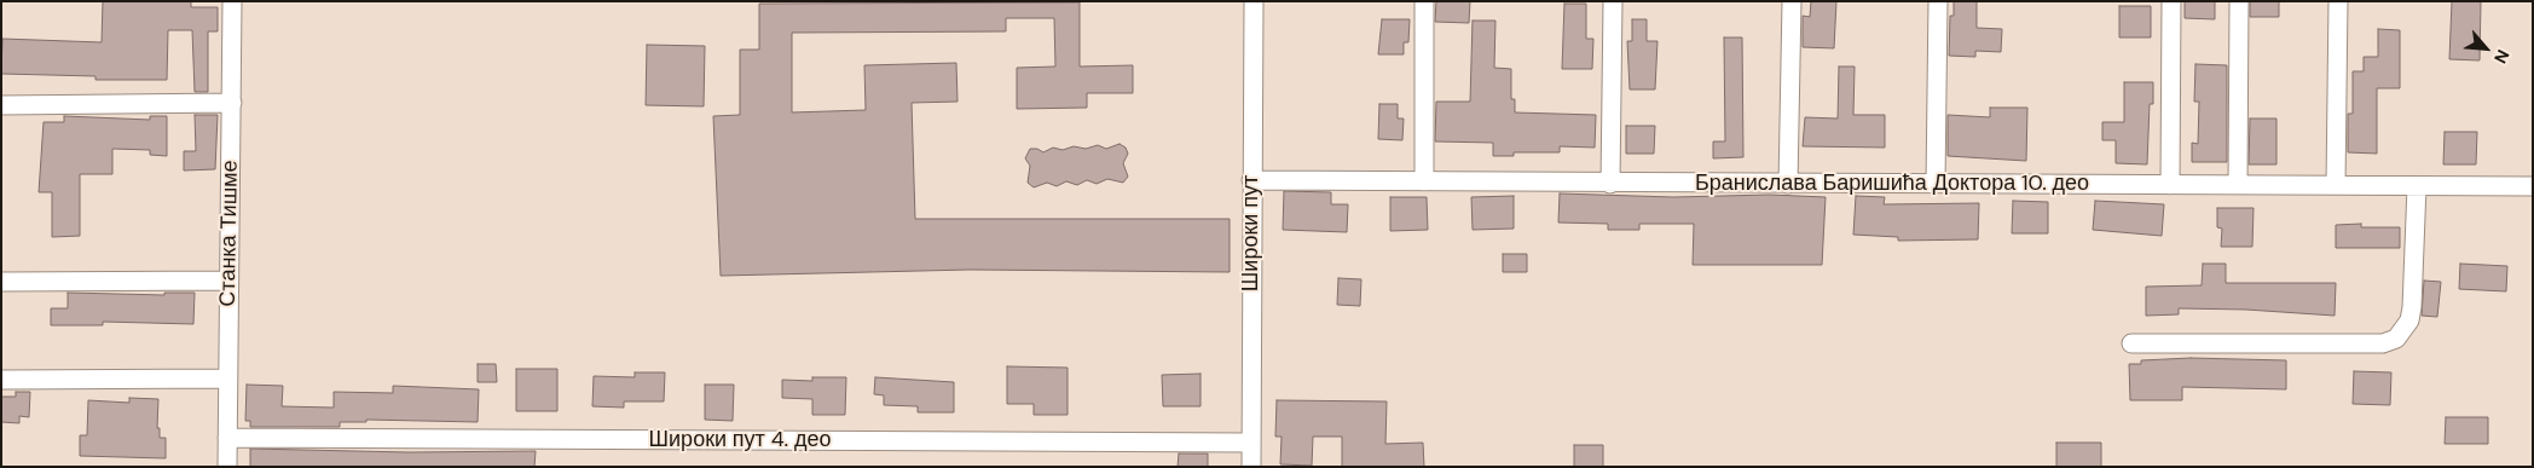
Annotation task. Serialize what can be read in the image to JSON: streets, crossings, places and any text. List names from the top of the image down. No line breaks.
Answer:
{"streets":{"street":["Бранислава Баришића Доктора 10. део","Станка Тишме","Широки пут","Широки пут 4. део"]},"crossings":[["Бранислава Баришића Доктора 10. део","Широки пут"],["Станка Тишме","Широки пут 4. део"],["Широки пут","Широки пут 4. део"]],"north":"bottom right"}
